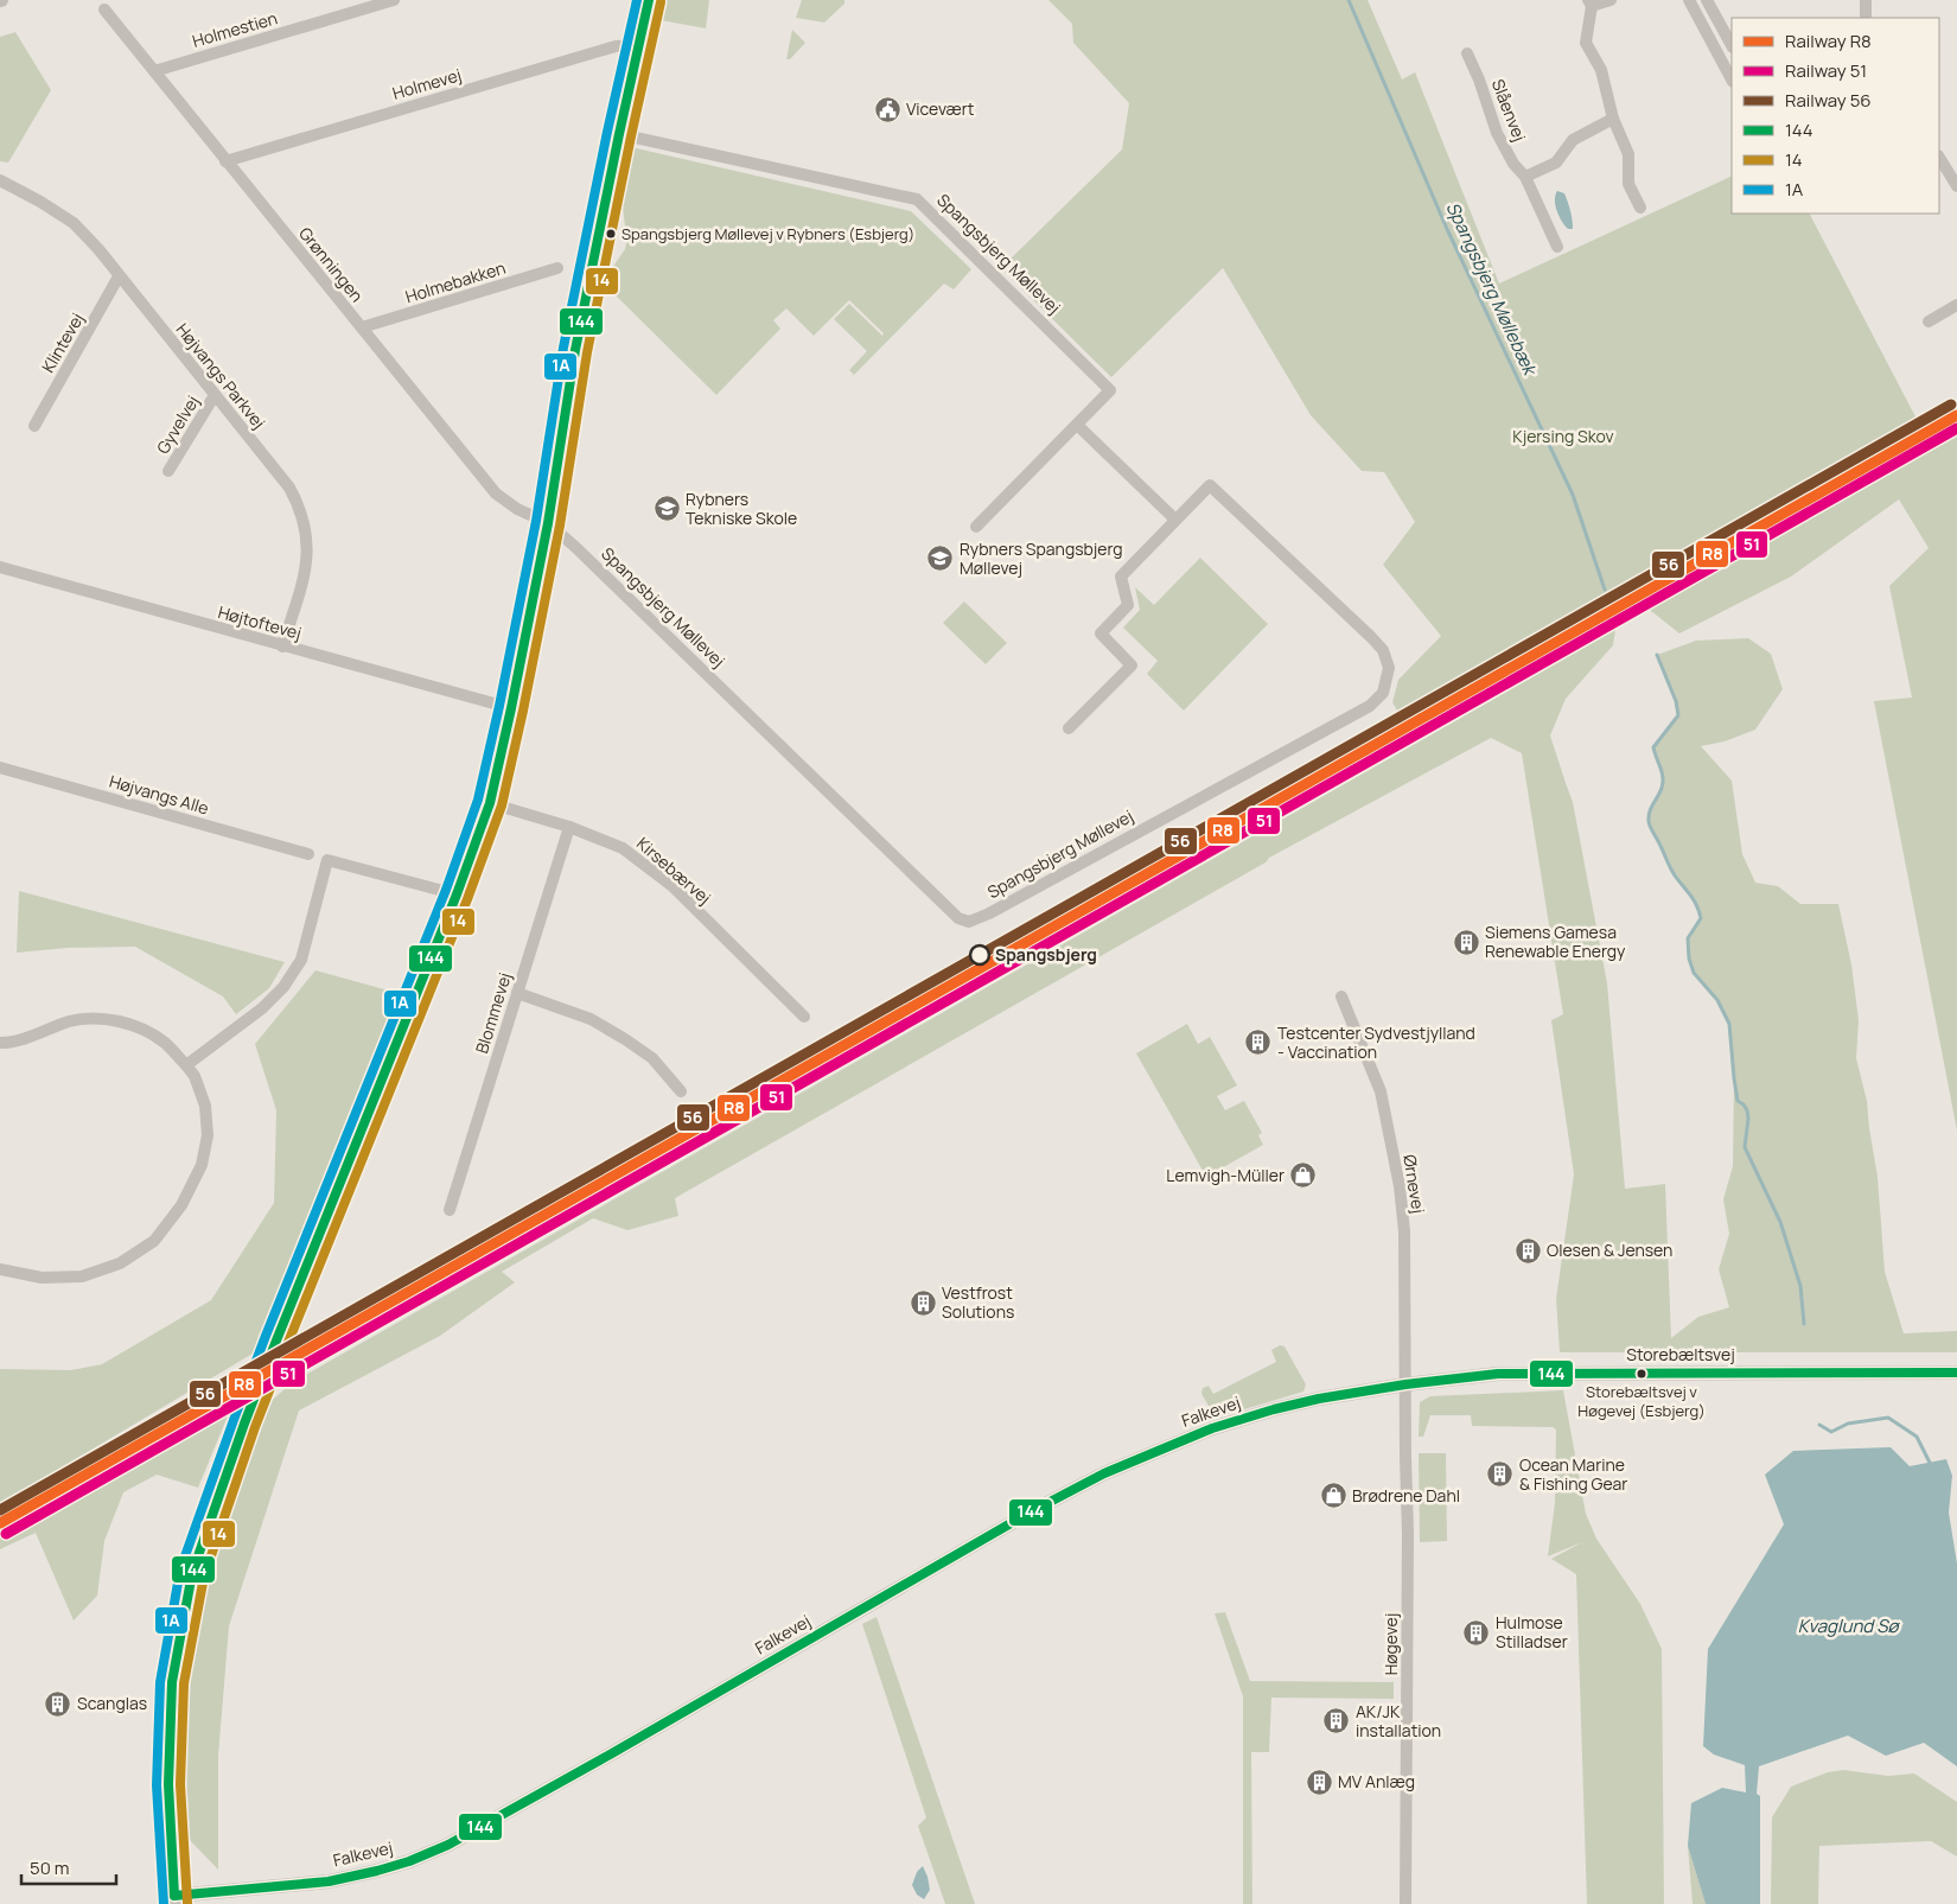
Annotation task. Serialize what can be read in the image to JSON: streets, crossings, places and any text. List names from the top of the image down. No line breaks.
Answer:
{"streets":{"street":["Holmestien","Holmevej","Slåenvej","Spangsbjerg Møllevej","Grønningen","Holmebakken","Klintevej","Højvangs Parkvej","Gyvelvej","Højtoftevej","Højvangs Alle","Kirsebærvej","Blommevej","Ørnevej","Storebæltsvej","Falkevej","Høgevej"]},"crossings":[["Holmestien","Grønningen"],["Holmevej","Grønningen"],["Spangsbjerg Møllevej","Grønningen"],["Grønningen","Holmebakken"],["Klintevej","Højvangs Parkvej"],["Højvangs Parkvej","Gyvelvej"],["Højvangs Parkvej","Højtoftevej"],["Kirsebærvej","Blommevej"],["Ørnevej","Storebæltsvej"],["Ørnevej","Falkevej"],["Ørnevej","Høgevej"],["Storebæltsvej","Falkevej"],["Storebæltsvej","Høgevej"],["Falkevej","Høgevej"]],"water":["Spangsbjerg Møllebæk","Kvaglund Sø"],"parks":["Kjersing Skov"],"places":{"public building":["Vicevært"],"other":["Spangsbjerg Møllevej v Rybners (Esbjerg)","Spangsbjerg","Storebæltsvej v Høgevej (Esbjerg)"],"school or university":["Rybners Tekniske Skole","Rybners Spangsbjerg Møllevej"],"building":["Siemens Gamesa Renewable Energy","Testcenter Sydvestjylland - Vaccination","Olesen & Jensen","Vestfrost Solutions","Ocean Marine & Fishing Gear","Hulmose Stilladser","Scanglas","AK/JK installation","MV Anlæg"],"shop":["Lemvigh-Müller","Brødrene Dahl"]},"lines":["transit line 144","transit line 1A","transit line 14","rail line 56","rail line R8","rail line 51"],"legend":["Railway R8","Railway 51","Railway 56","144","14","1A"],"scale_bar":"50 m"}
